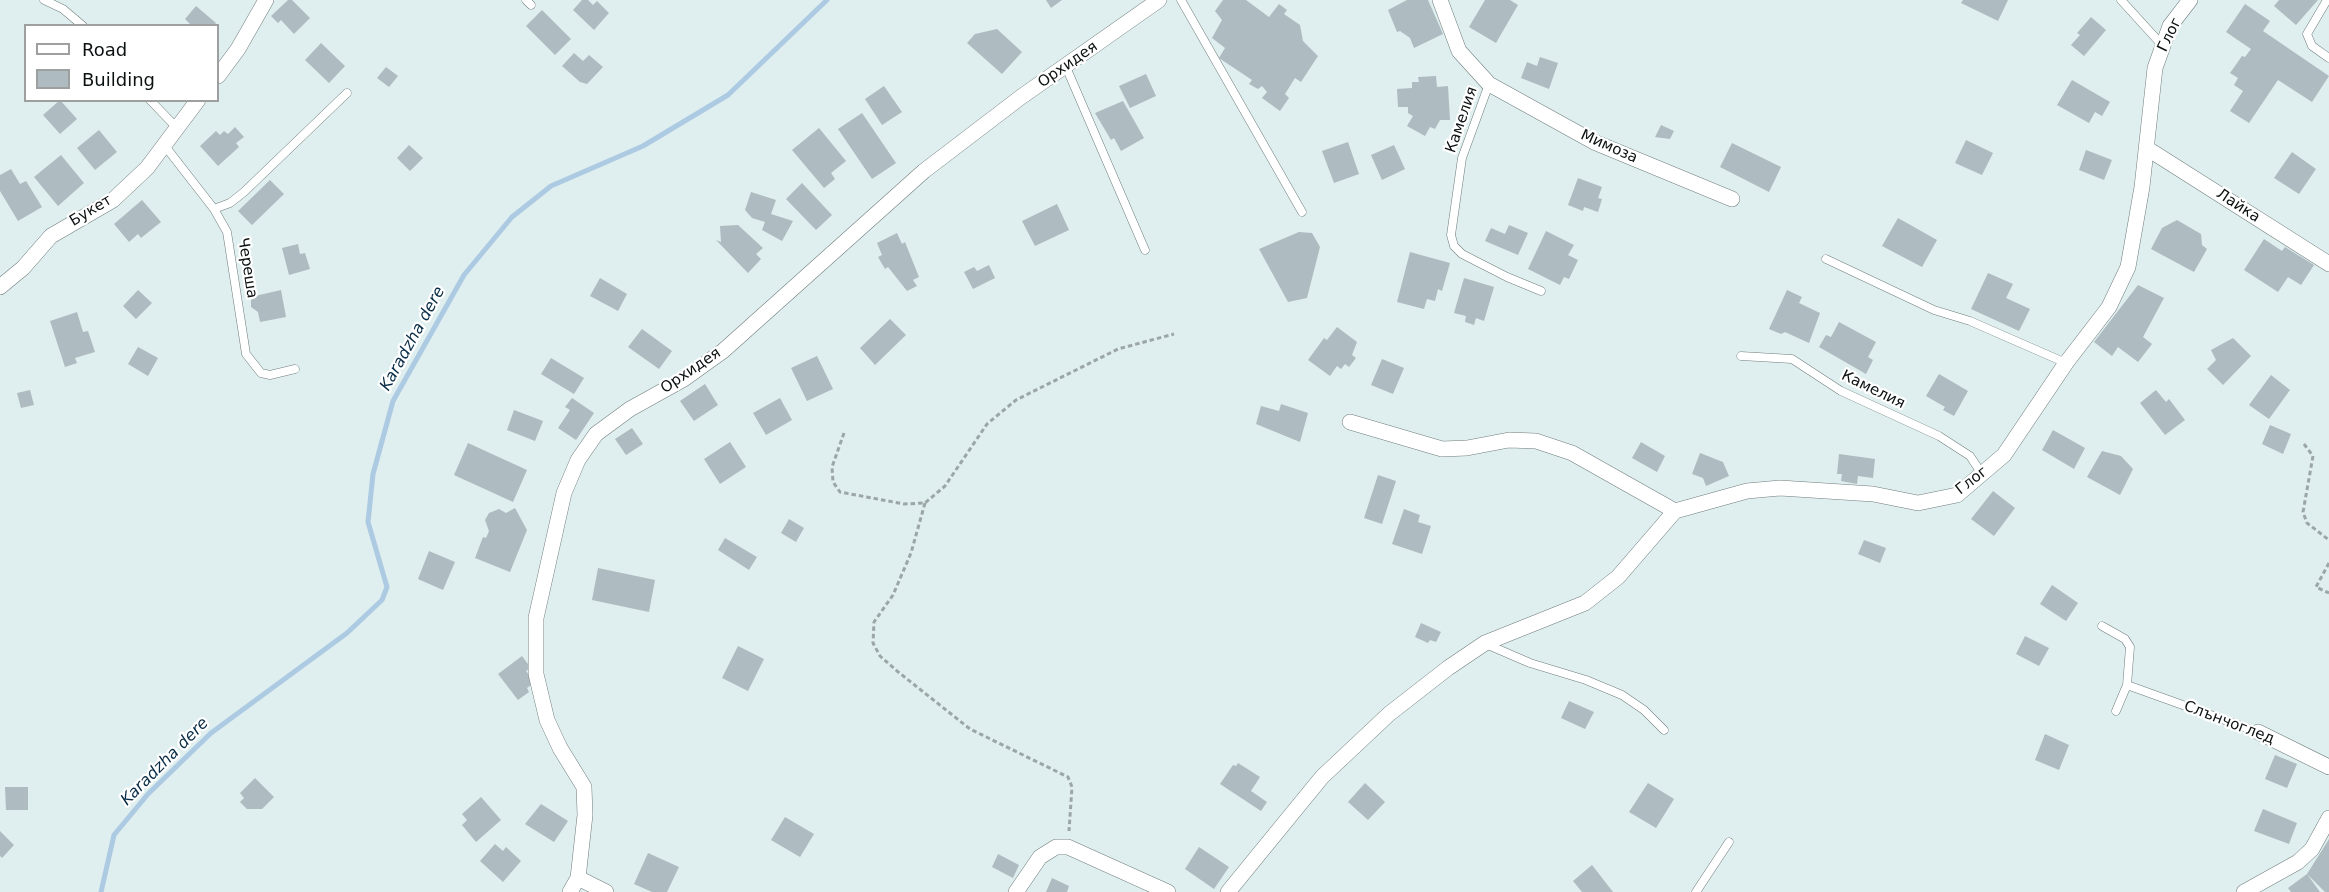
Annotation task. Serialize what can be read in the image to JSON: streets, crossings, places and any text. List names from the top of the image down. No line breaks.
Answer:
{"streets":{"street":["Глог","Орхидея","Мимоза","Лайка","Букет","Слънчоглед"],"lane":["Камелия","Череша"]},"crossings":[["Глог","Камелия"],["Глог","Лайка"],["Камелия","Мимоза"],["Букет","Череша"]],"water":["Karadzha dere"],"legend":["Road","Building"]}
